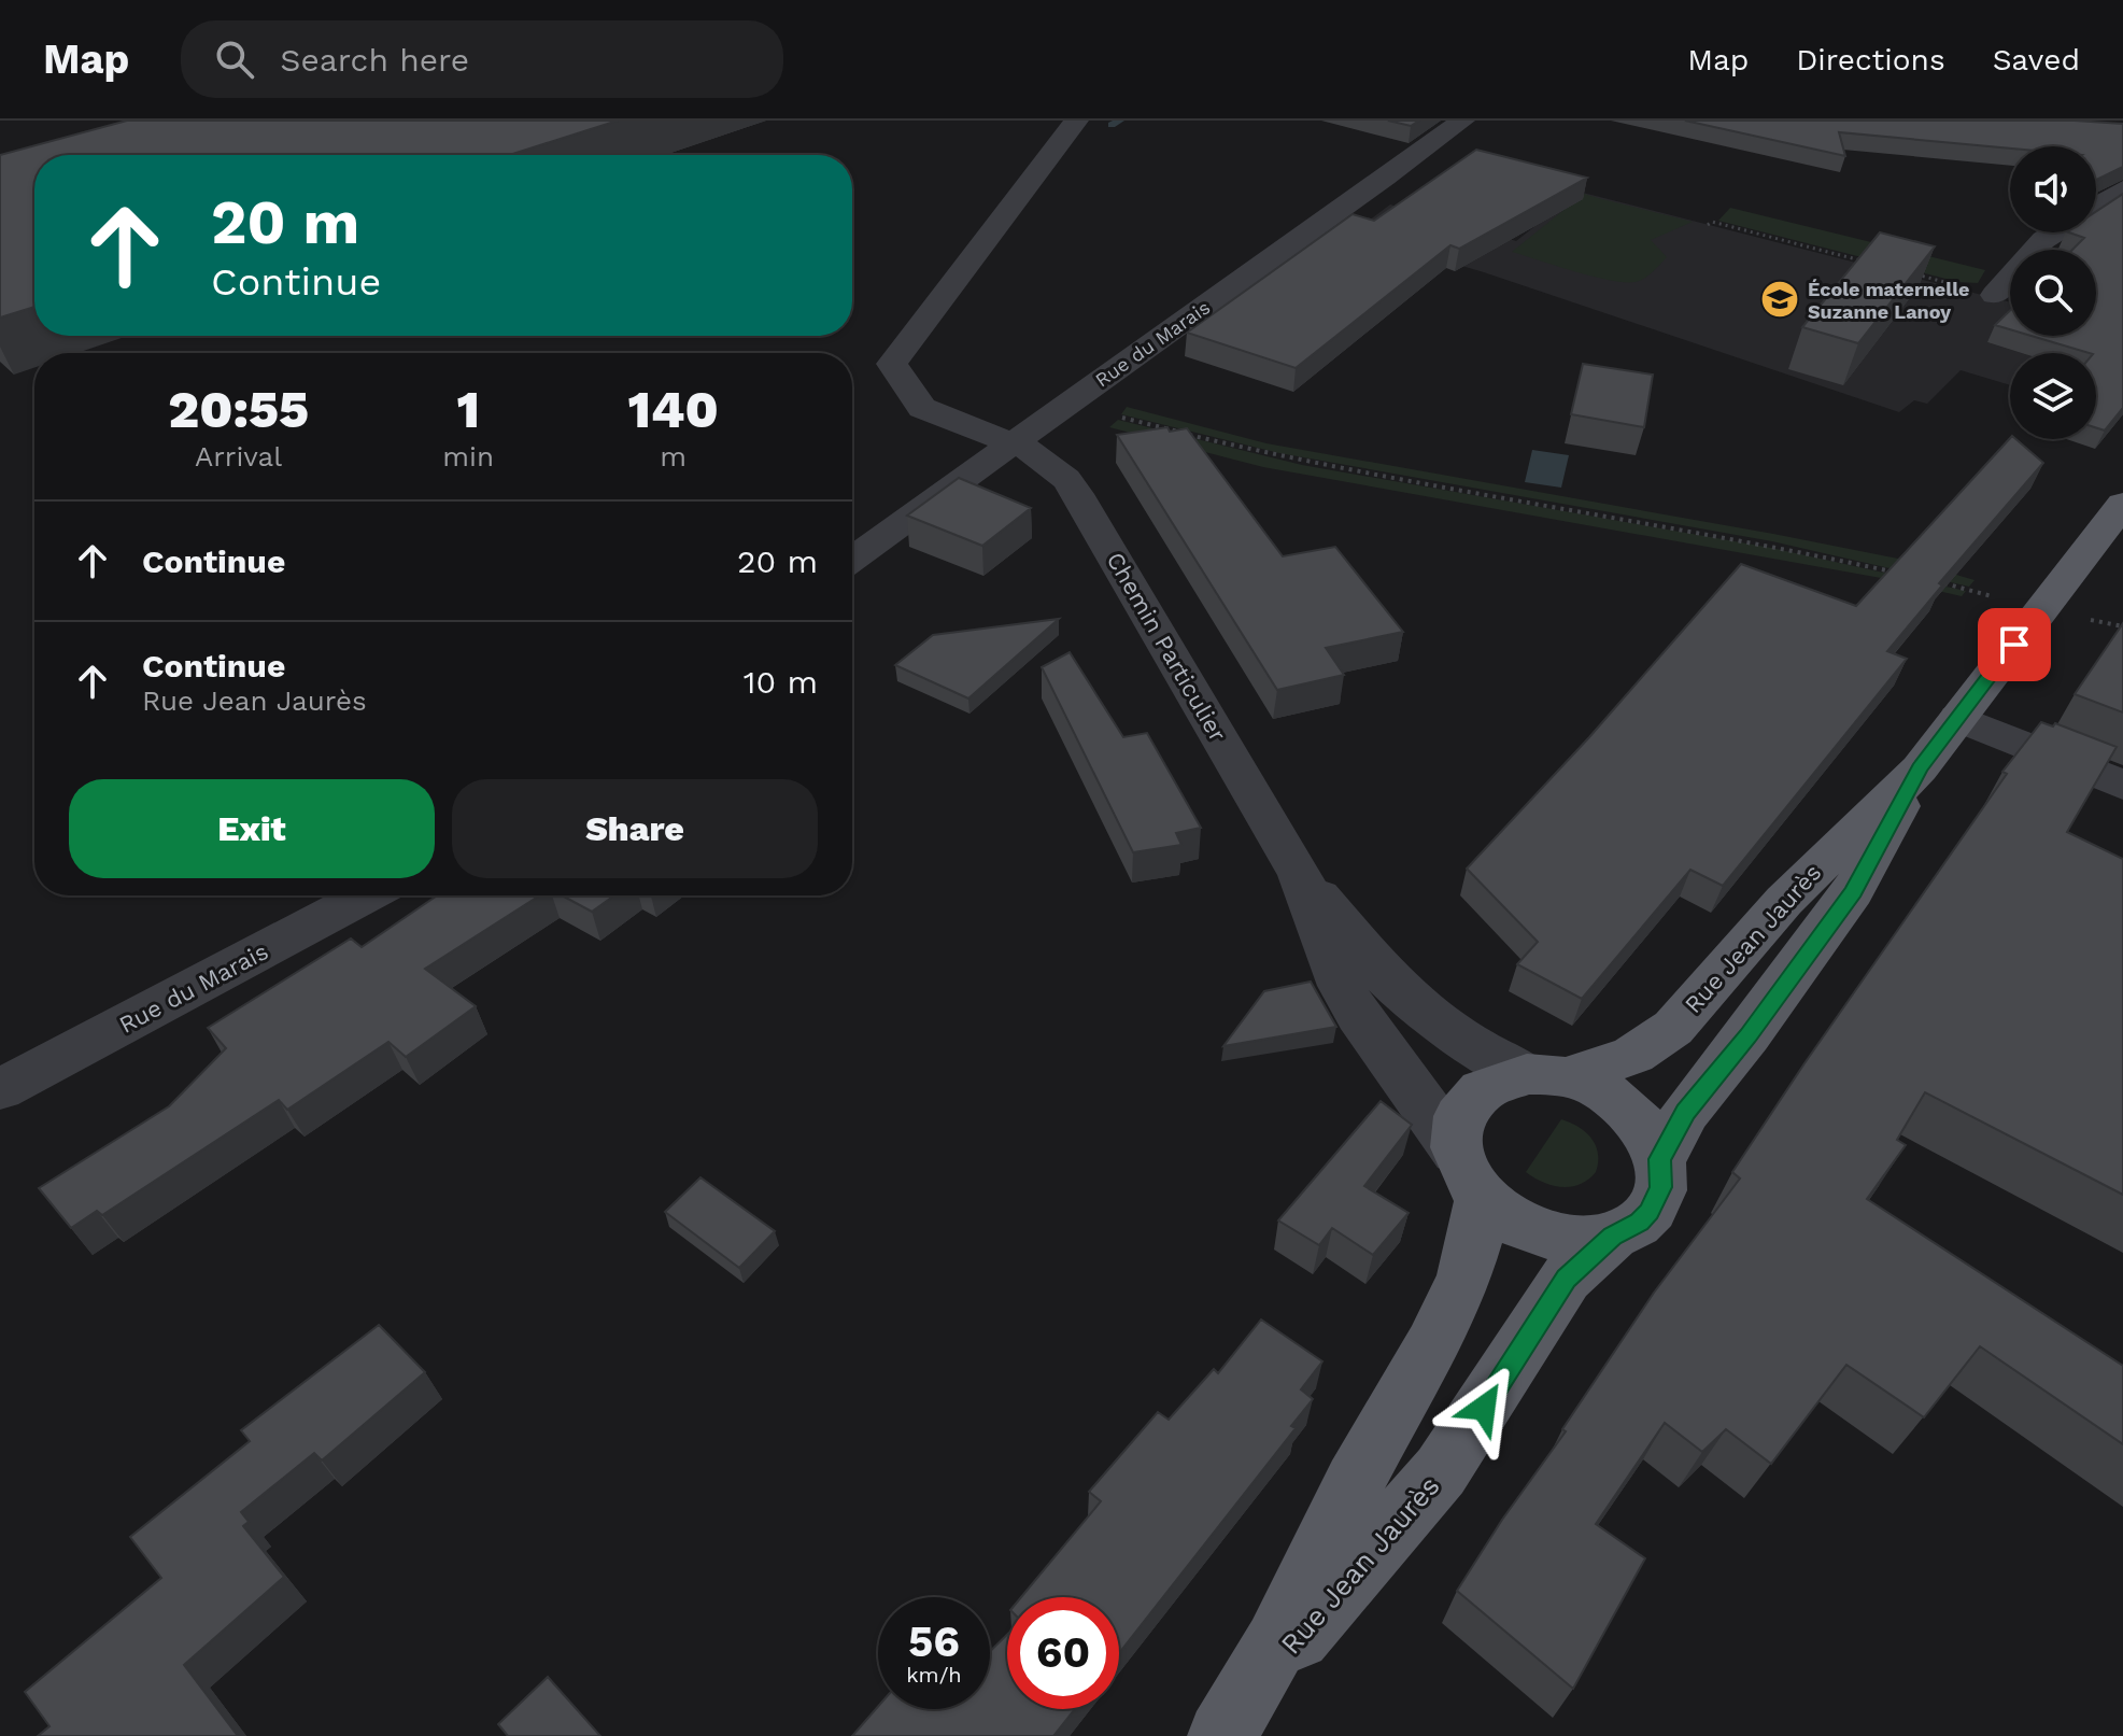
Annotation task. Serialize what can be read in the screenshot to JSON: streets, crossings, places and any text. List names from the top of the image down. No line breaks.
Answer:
{"streets":{"main road":["Rue Jean Jaurès"],"street":["Rue du Marais","Chemin Particulier"]},"crossings":[["Rue du Marais","Chemin Particulier"],["Chemin Particulier","Rue Jean Jaurès"]],"places":{"school or university":["École maternelle Suzanne Lanoy"]},"page":{"header":"Map","search":"Search here","nav":["Map","Directions","Saved"],"turn":["20 m","Continue"],"eta":["20:55","Arrival","1","min","140","m"],"list":[{"name":"Continue","value":"20 m"},{"name":"Continue","note":"Rue Jean Jaurès","value":"10 m"}],"buttons":["Exit","Share"],"speed":"56 km/h","limit":"60"}}
